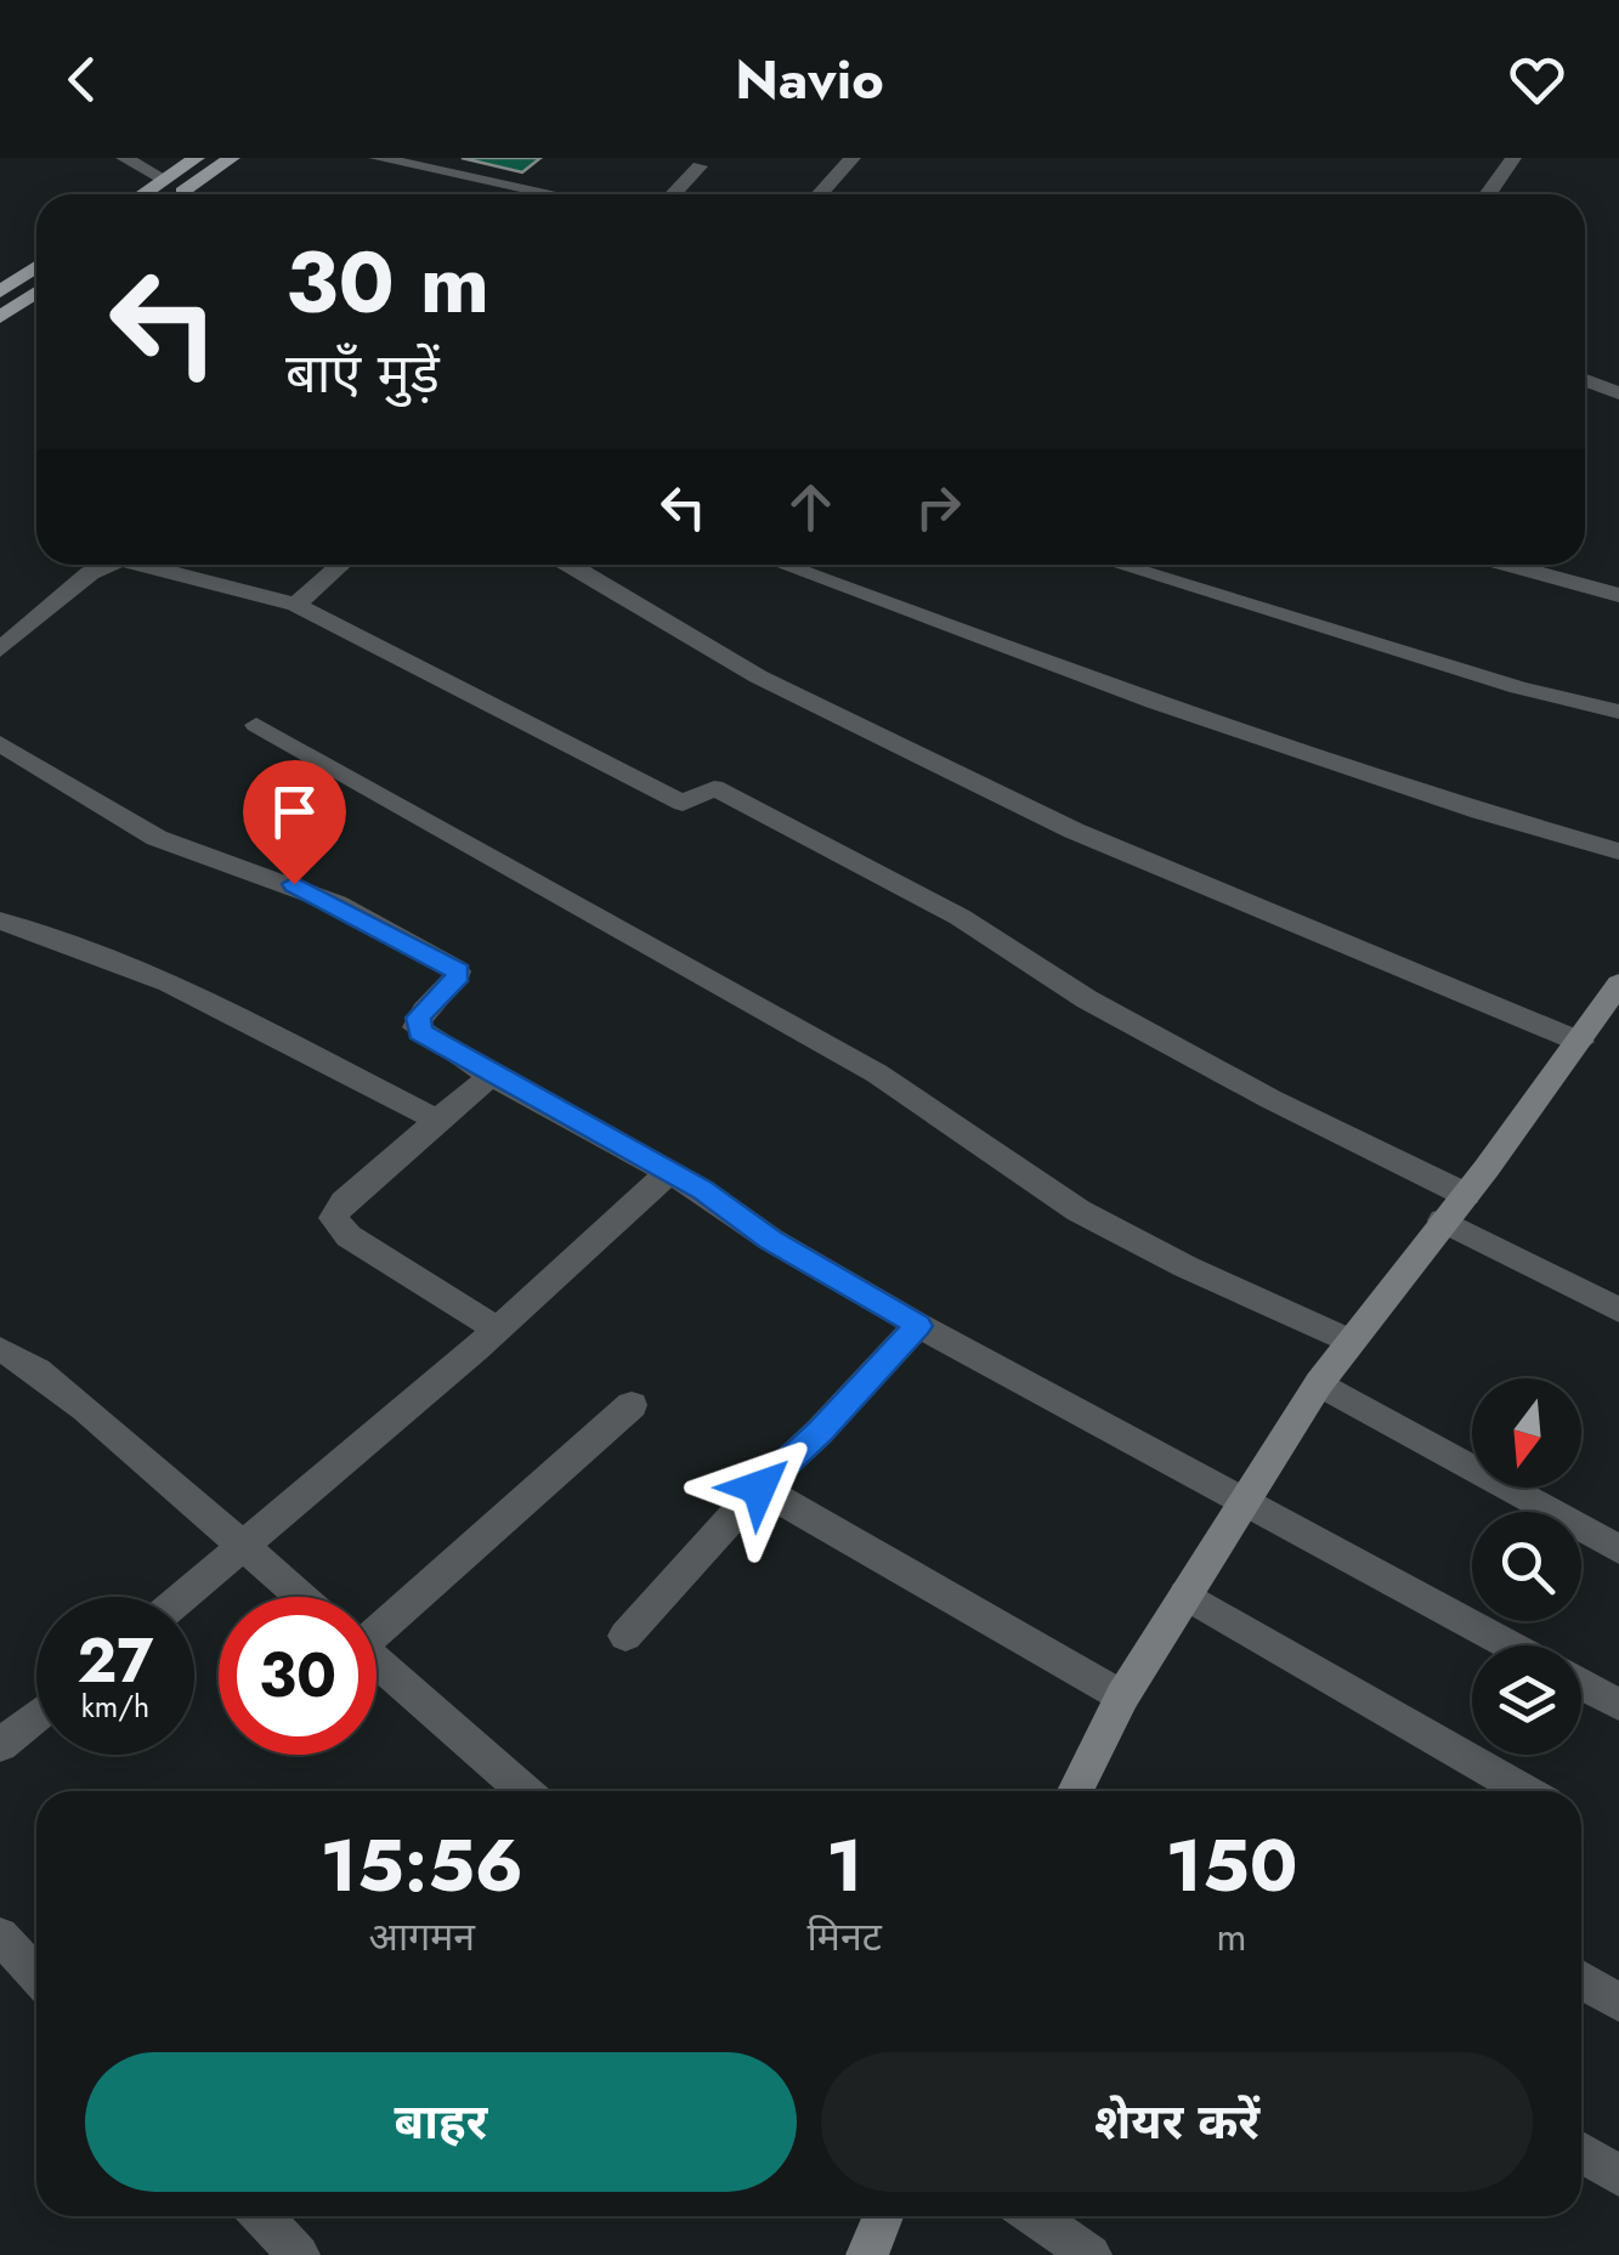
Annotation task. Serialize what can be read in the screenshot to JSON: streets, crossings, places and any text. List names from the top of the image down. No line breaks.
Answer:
{"north":"bottom","page":{"header":"Navio","turn":["30 m","बाएँ मुड़ें"],"speed":"27 km/h","limit":"30","eta":["15:56","आगमन","1","मिनट","150","m"],"buttons":["बाहर","शेयर करें"]}}
